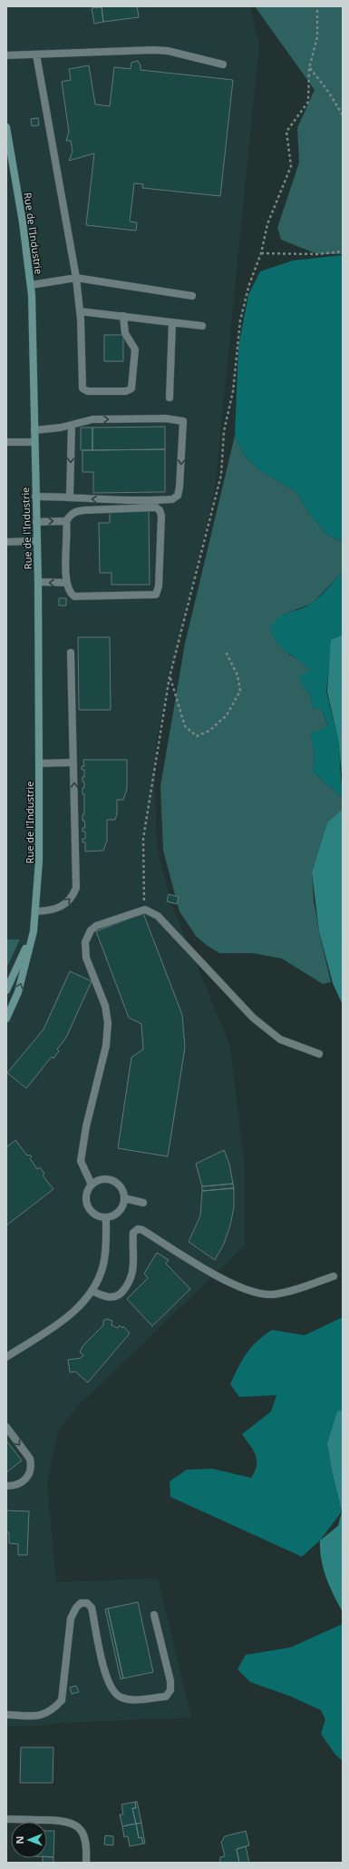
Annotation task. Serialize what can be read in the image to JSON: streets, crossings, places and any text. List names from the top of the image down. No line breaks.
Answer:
{"streets":{"main road":["Rue de l'Industrie"]},"north":"left"}
